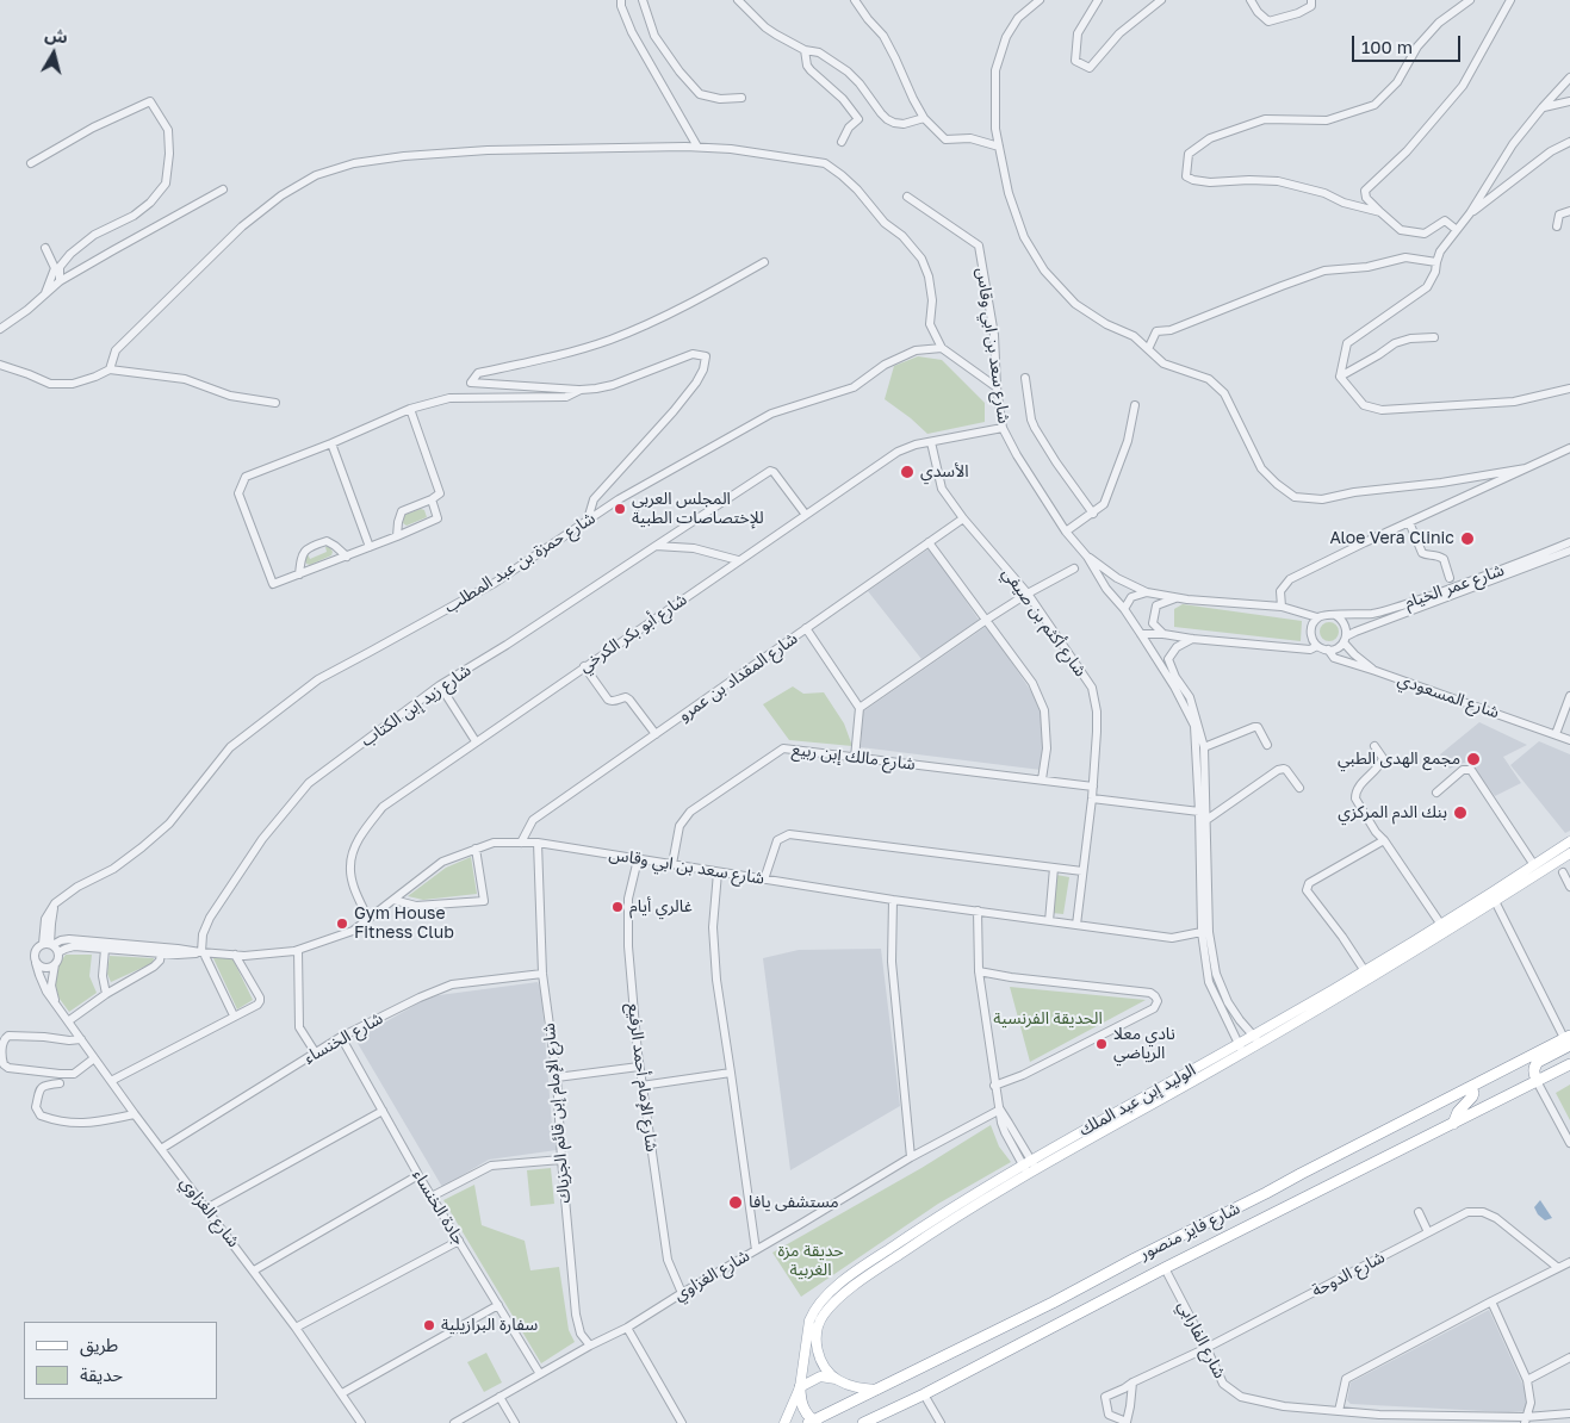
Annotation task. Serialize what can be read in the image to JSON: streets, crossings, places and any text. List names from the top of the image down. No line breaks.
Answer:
{"streets":{"highway":["شارع فايز منصور"],"main road":["الوليد إبن عبد الملك"],"street":["شارع سعد بن ابي وقاس","شارع حمزة بن عبد المطلب","شارع عمر الخيام","شارع أكثم بن صيفي","شارع أبو بكر الكرخي","شارع المقداد بن عمرو","شارع المسعودي","شارع زيد إبن الكتاب","شارع مالك إبن ربيع","شارع الخنساء","شارع الإمام أحمد الرفيع","شارع الإمام إبن قائم الجزياك","جادة الخنساء","شارع الغزاوي","شارع الدوحة","شارع الفارابي"]},"crossings":[["شارع سعد بن ابي وقاس","شارع حمزة بن عبد المطلب"],["شارع سعد بن ابي وقاس","شارع أكثم بن صيفي"],["شارع سعد بن ابي وقاس","شارع أبو بكر الكرخي"],["شارع سعد بن ابي وقاس","شارع المقداد بن عمرو"],["شارع سعد بن ابي وقاس","شارع زيد إبن الكتاب"],["شارع سعد بن ابي وقاس","شارع مالك إبن ربيع"],["شارع سعد بن ابي وقاس","شارع الإمام أحمد الرفيع"],["شارع سعد بن ابي وقاس","الوليد إبن عبد الملك"],["شارع سعد بن ابي وقاس","شارع الإمام إبن قائم الجزياك"],["شارع سعد بن ابي وقاس","شارع الغزاوي"],["شارع حمزة بن عبد المطلب","شارع الغزاوي"],["شارع عمر الخيام","شارع المسعودي"],["شارع أكثم بن صيفي","شارع أبو بكر الكرخي"],["شارع أكثم بن صيفي","شارع المقداد بن عمرو"],["شارع أكثم بن صيفي","شارع مالك إبن ربيع"],["شارع أبو بكر الكرخي","شارع زيد إبن الكتاب"],["شارع الخنساء","شارع الإمام إبن قائم الجزياك"],["شارع الخنساء","جادة الخنساء"],["شارع الخنساء","شارع الغزاوي"],["شارع الإمام أحمد الرفيع","شارع الغزاوي"],["شارع الإمام إبن قائم الجزياك","شارع الغزاوي"],["جادة الخنساء","شارع الغزاوي"],["شارع فايز منصور","شارع الفارابي"],["شارع الدوحة","شارع الفارابي"]],"parks":["الحديقة الفرنسية","حديقة مزة الغربية"],"places":["الأسدي","المجلس العربي للإختصاصات الطبية","Aloe Vera Clinic","مجمع الهدى الطبي","بنك الدم المركزي","غالري أيام","Gym House Fitness Club","نادي معلا الرياضي","مستشفى يافا","سفارة البرازيلية"],"legend":["طريق","حديقة"],"scale_bar":"100 m","north":"top"}
